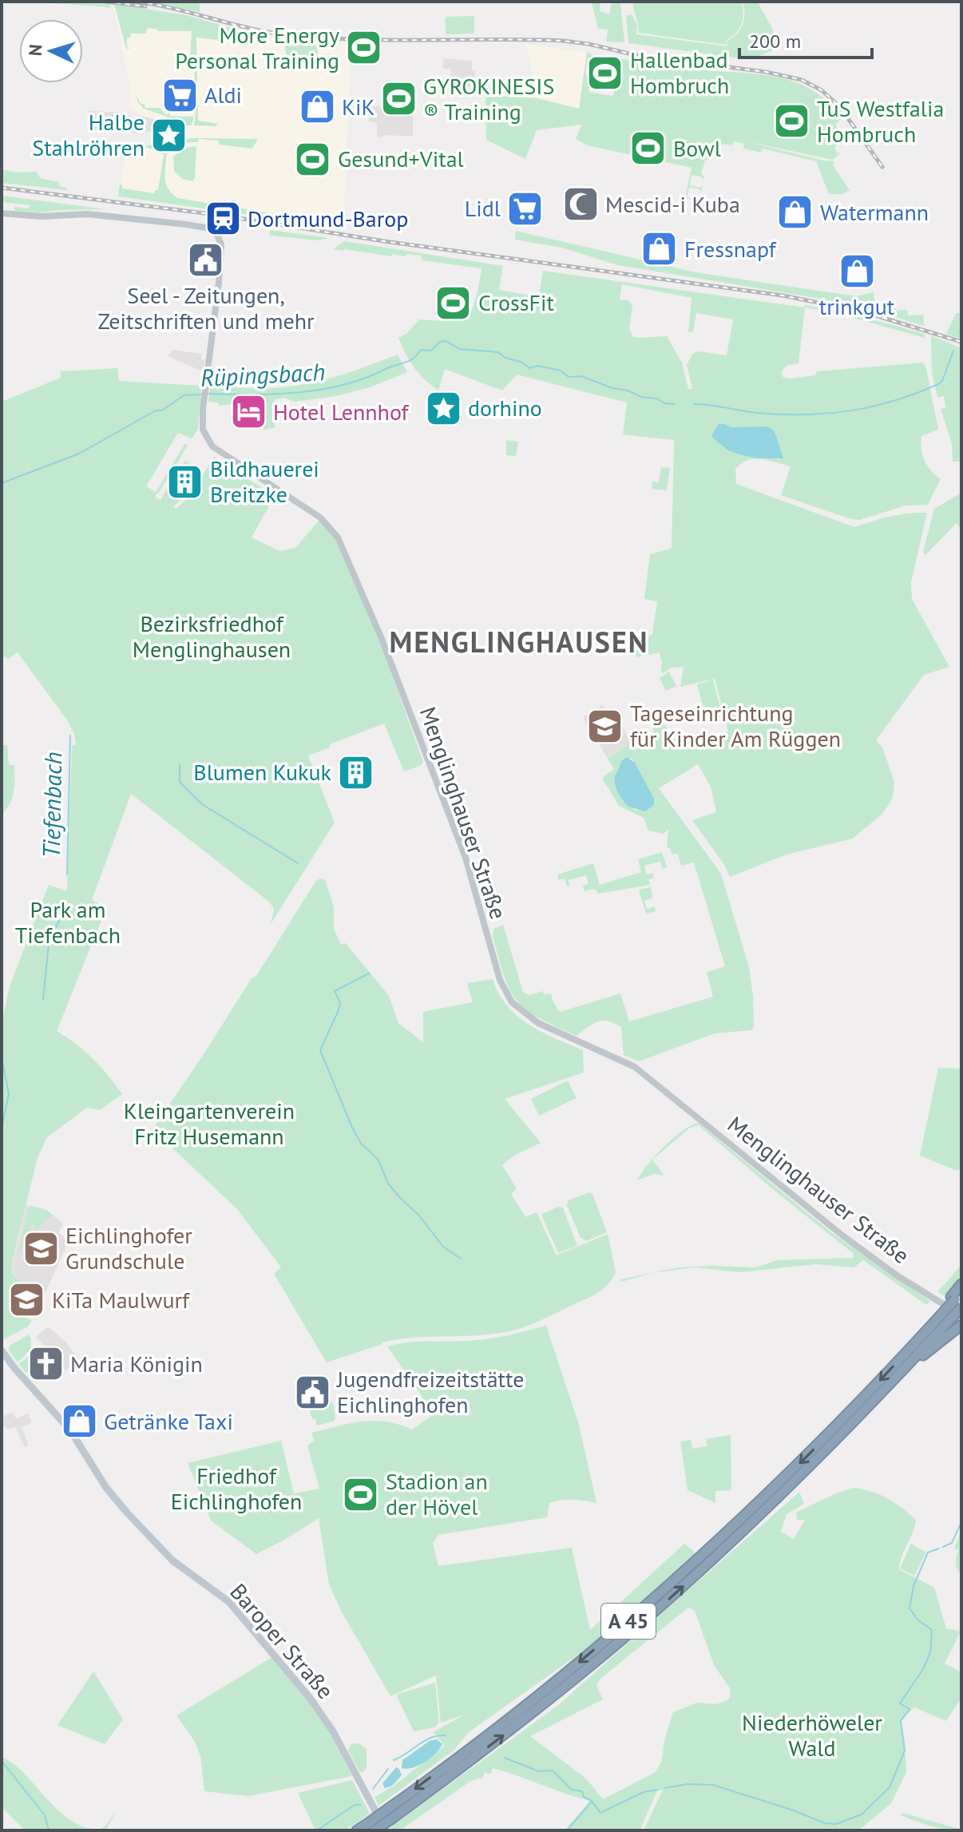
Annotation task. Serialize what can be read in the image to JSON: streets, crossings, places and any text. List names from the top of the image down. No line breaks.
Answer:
{"streets":{"highway":["A 45"],"main road":["Baroper Straße"],"street":["Menglinghauser Straße"]},"districts":["MENGLINGHAUSEN"],"water":["Rüpingsbach","Tiefenbach"],"parks":["Bezirksfriedhof Menglinghausen","Park am Tiefenbach","Kleingartenverein Fritz Husemann","Friedhof Eichlinghofen","Niederhöweler Wald"],"places":{"sports":["More Energy Personal Training","Hallenbad Hombruch","GYROKINESIS ® Training","TuS Westfalia Hombruch","Bowl","Gesund+Vital","CrossFit","Stadion an der Hövel"],"supermarket":["Aldi","Lidl"],"shop":["KiK","Watermann","Fressnapf","trinkgut","Getränke Taxi"],"place":["Halbe Stahlröhren","dorhino"],"mosque":["Mescid-i Kuba"],"station":["Dortmund-Barop"],"public building":["Seel - Zeitungen, Zeitschriften und mehr","Jugendfreizeitstätte Eichlinghofen"],"hotel":["Hotel Lennhof"],"building":["Bildhauerei Breitzke","Blumen Kukuk"],"school or university":["Tageseinrichtung für Kinder Am Rüggen","Eichlinghofer Grundschule","KiTa Maulwurf"],"church":["Maria Königin"]},"scale_bar":"200 m","north":"left"}
